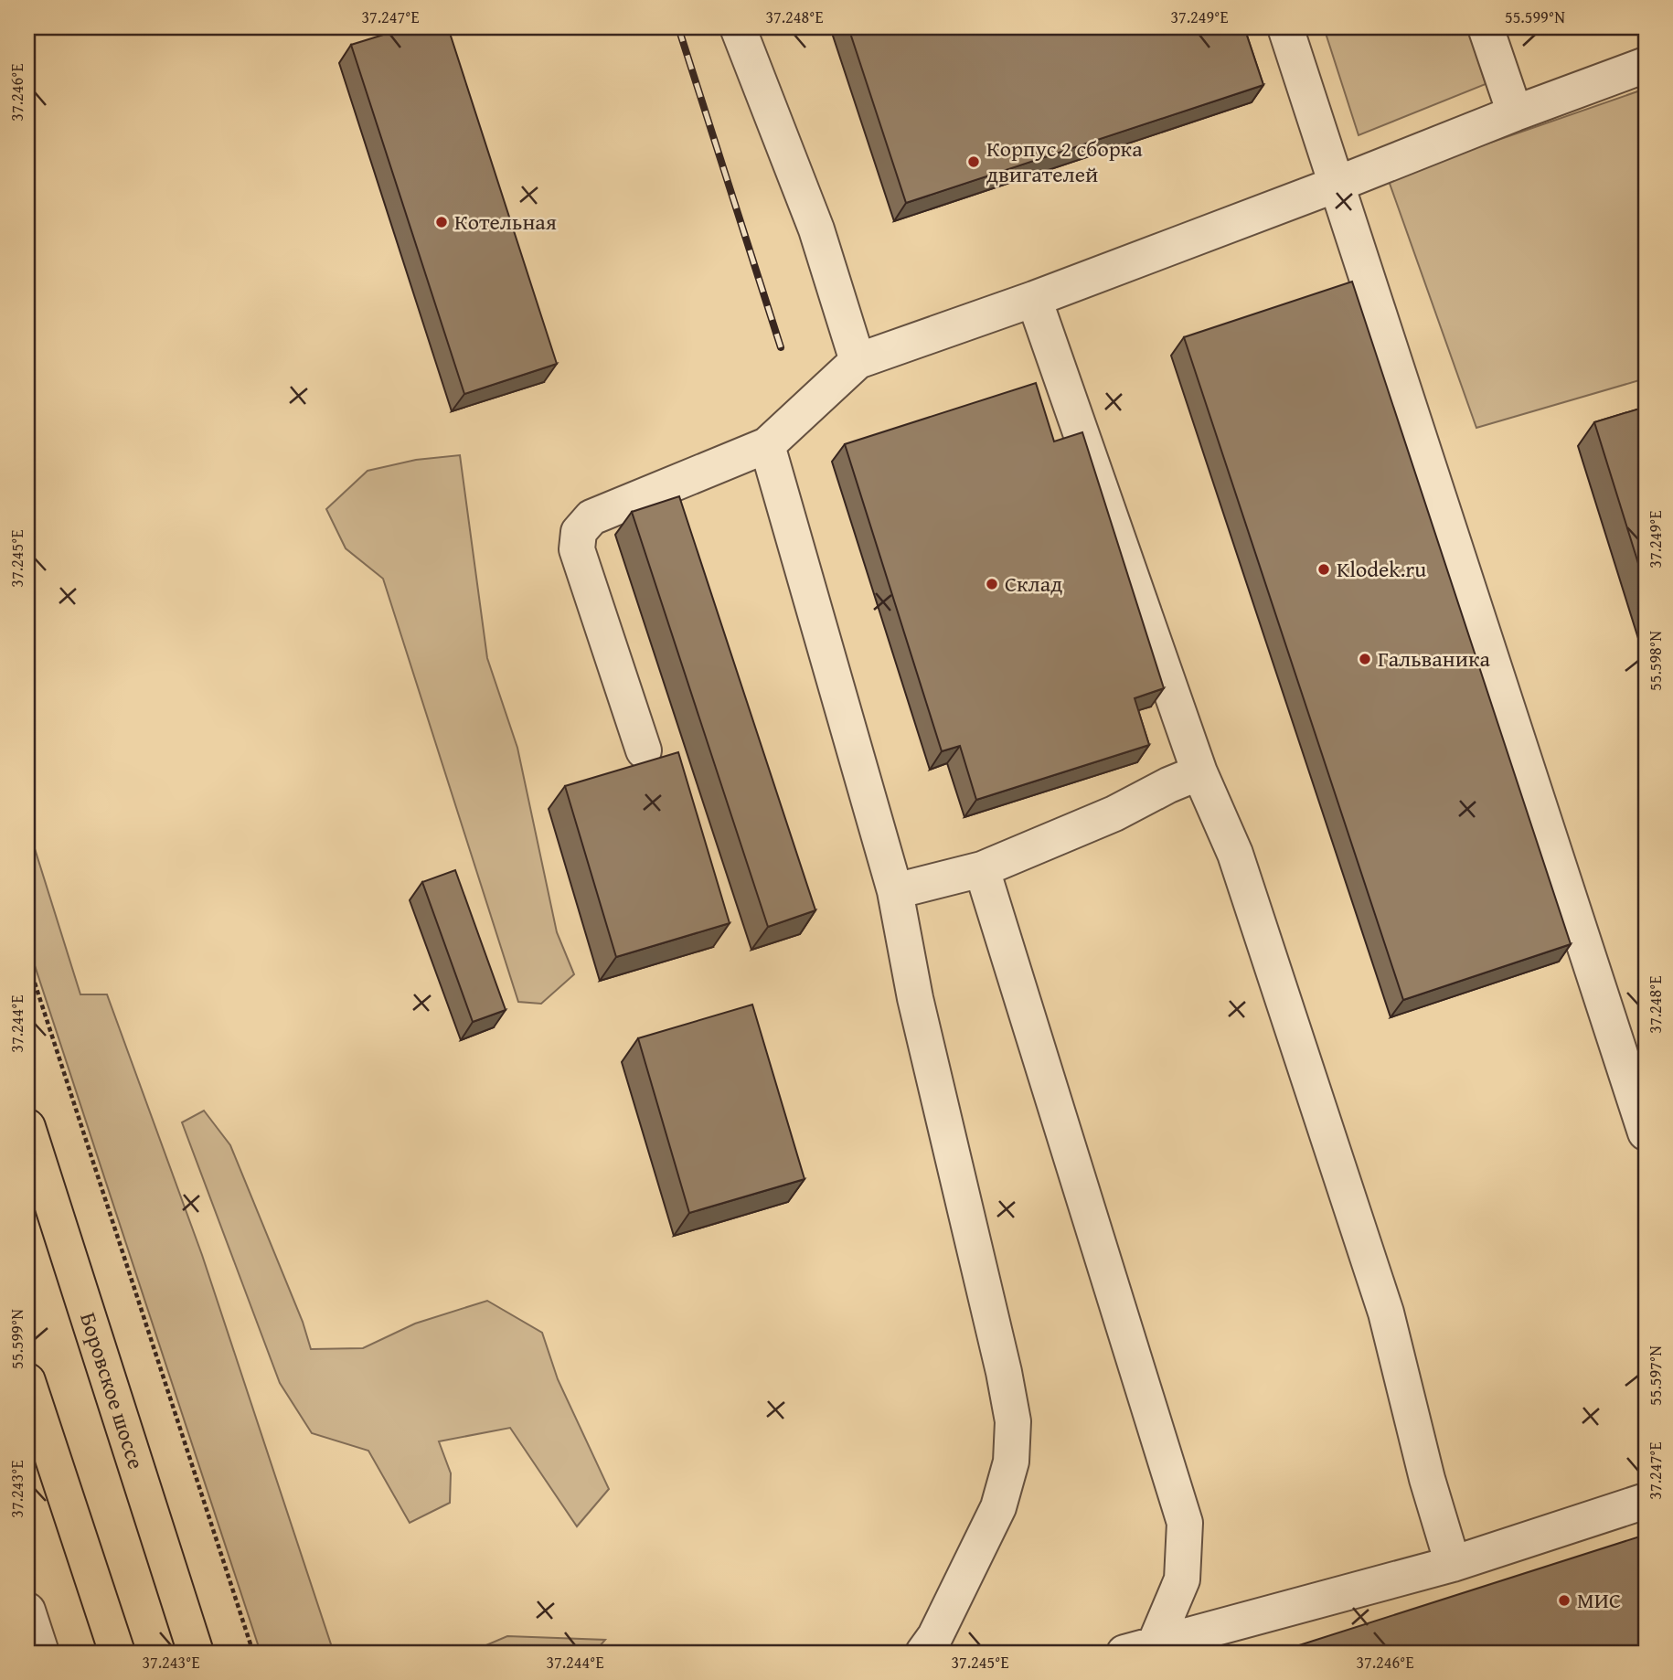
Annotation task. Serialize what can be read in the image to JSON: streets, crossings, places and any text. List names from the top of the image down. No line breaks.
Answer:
{"streets":{"main road":["Боровское шоссе"]},"places":["Корпус 2 сборка двигателей","Котельная","Klodek.ru","Склад","Гальваника","МИС"],"coordinates":["37.247°E","37.248°E","37.249°E","55.599°N","37.246°E","37.245°E","55.598°N","37.244°E","55.597°N","37.243°E"]}
